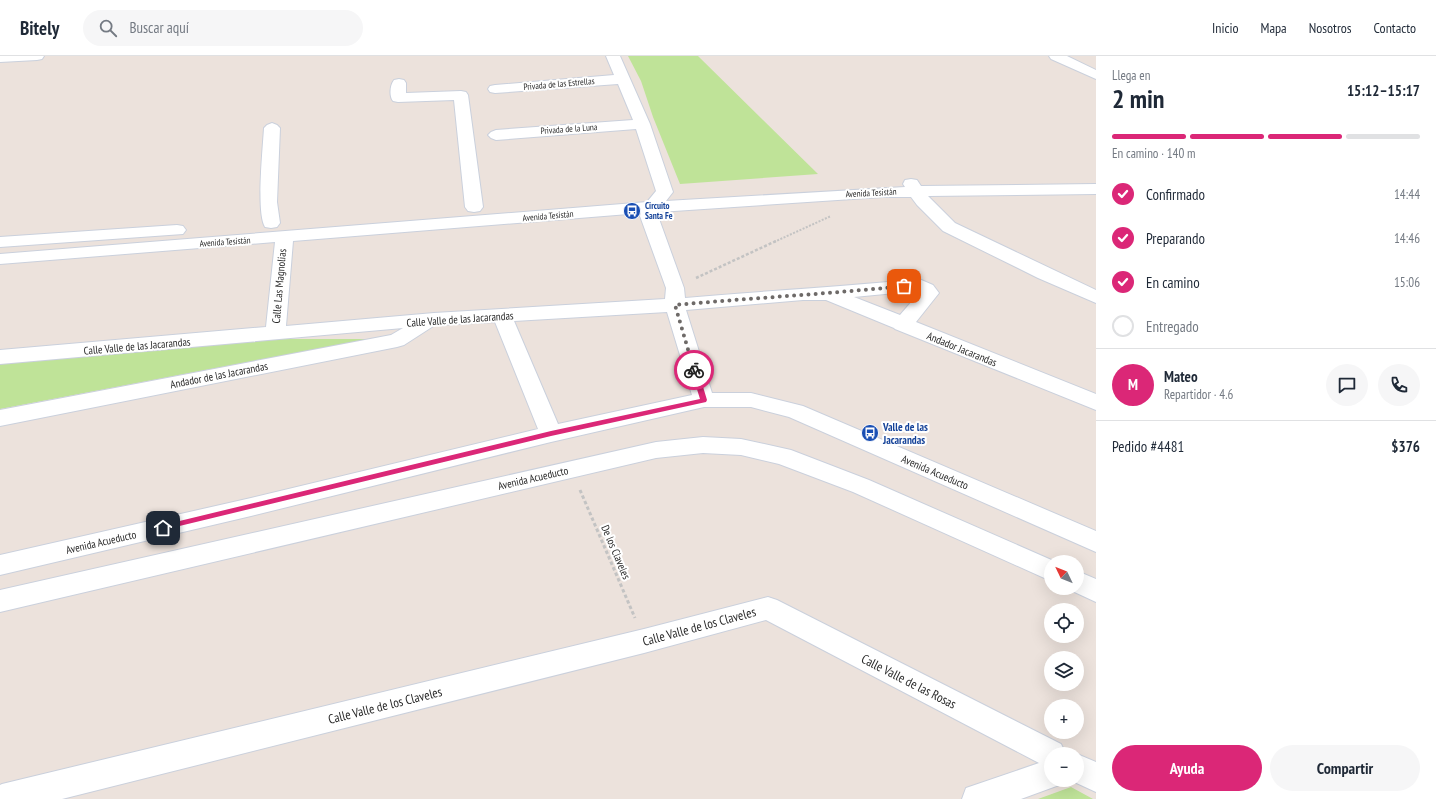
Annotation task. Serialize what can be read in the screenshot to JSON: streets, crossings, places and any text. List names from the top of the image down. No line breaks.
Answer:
{"streets":{"street":["Privada de las Estrellas","Privada de la Luna","Avenida Tesistán","Calle Las Magnolias","Calle Valle de las Jacarandas","Andador Jacarandas","Andador de las Jacarandas","Avenida Acueducto","Calle Valle de los Claveles","Calle Valle de las Rosas"],"path":["De los Claveles"]},"crossings":[["Avenida Tesistán","Calle Las Magnolias"],["Calle Las Magnolias","Calle Valle de las Jacarandas"],["Calle Valle de las Jacarandas","Andador Jacarandas"],["Calle Valle de las Jacarandas","Andador de las Jacarandas"],["Avenida Acueducto","De los Claveles"],["De los Claveles","Calle Valle de los Claveles"],["Calle Valle de los Claveles","Calle Valle de las Rosas"]],"places":{"bus stop":["Circuito Santa Fe","Valle de las Jacarandas"]},"north":"top left","page":{"header":"Bitely","search":"Buscar aquí","nav":["Inicio","Mapa","Nosotros","Contacto"],"heading":["2 min","Llega en","15:12–15:17"],"panel":["Mateo","Repartidor · 4.6","Pedido #4481","$376"],"bar":"En camino · 140 m","list":[["Confirmado","14:44"],["Preparando","14:46"],["En camino","15:06"],"Entregado"],"round":"M","map_buttons":["+","−"],"buttons":["Ayuda","Compartir"]}}
